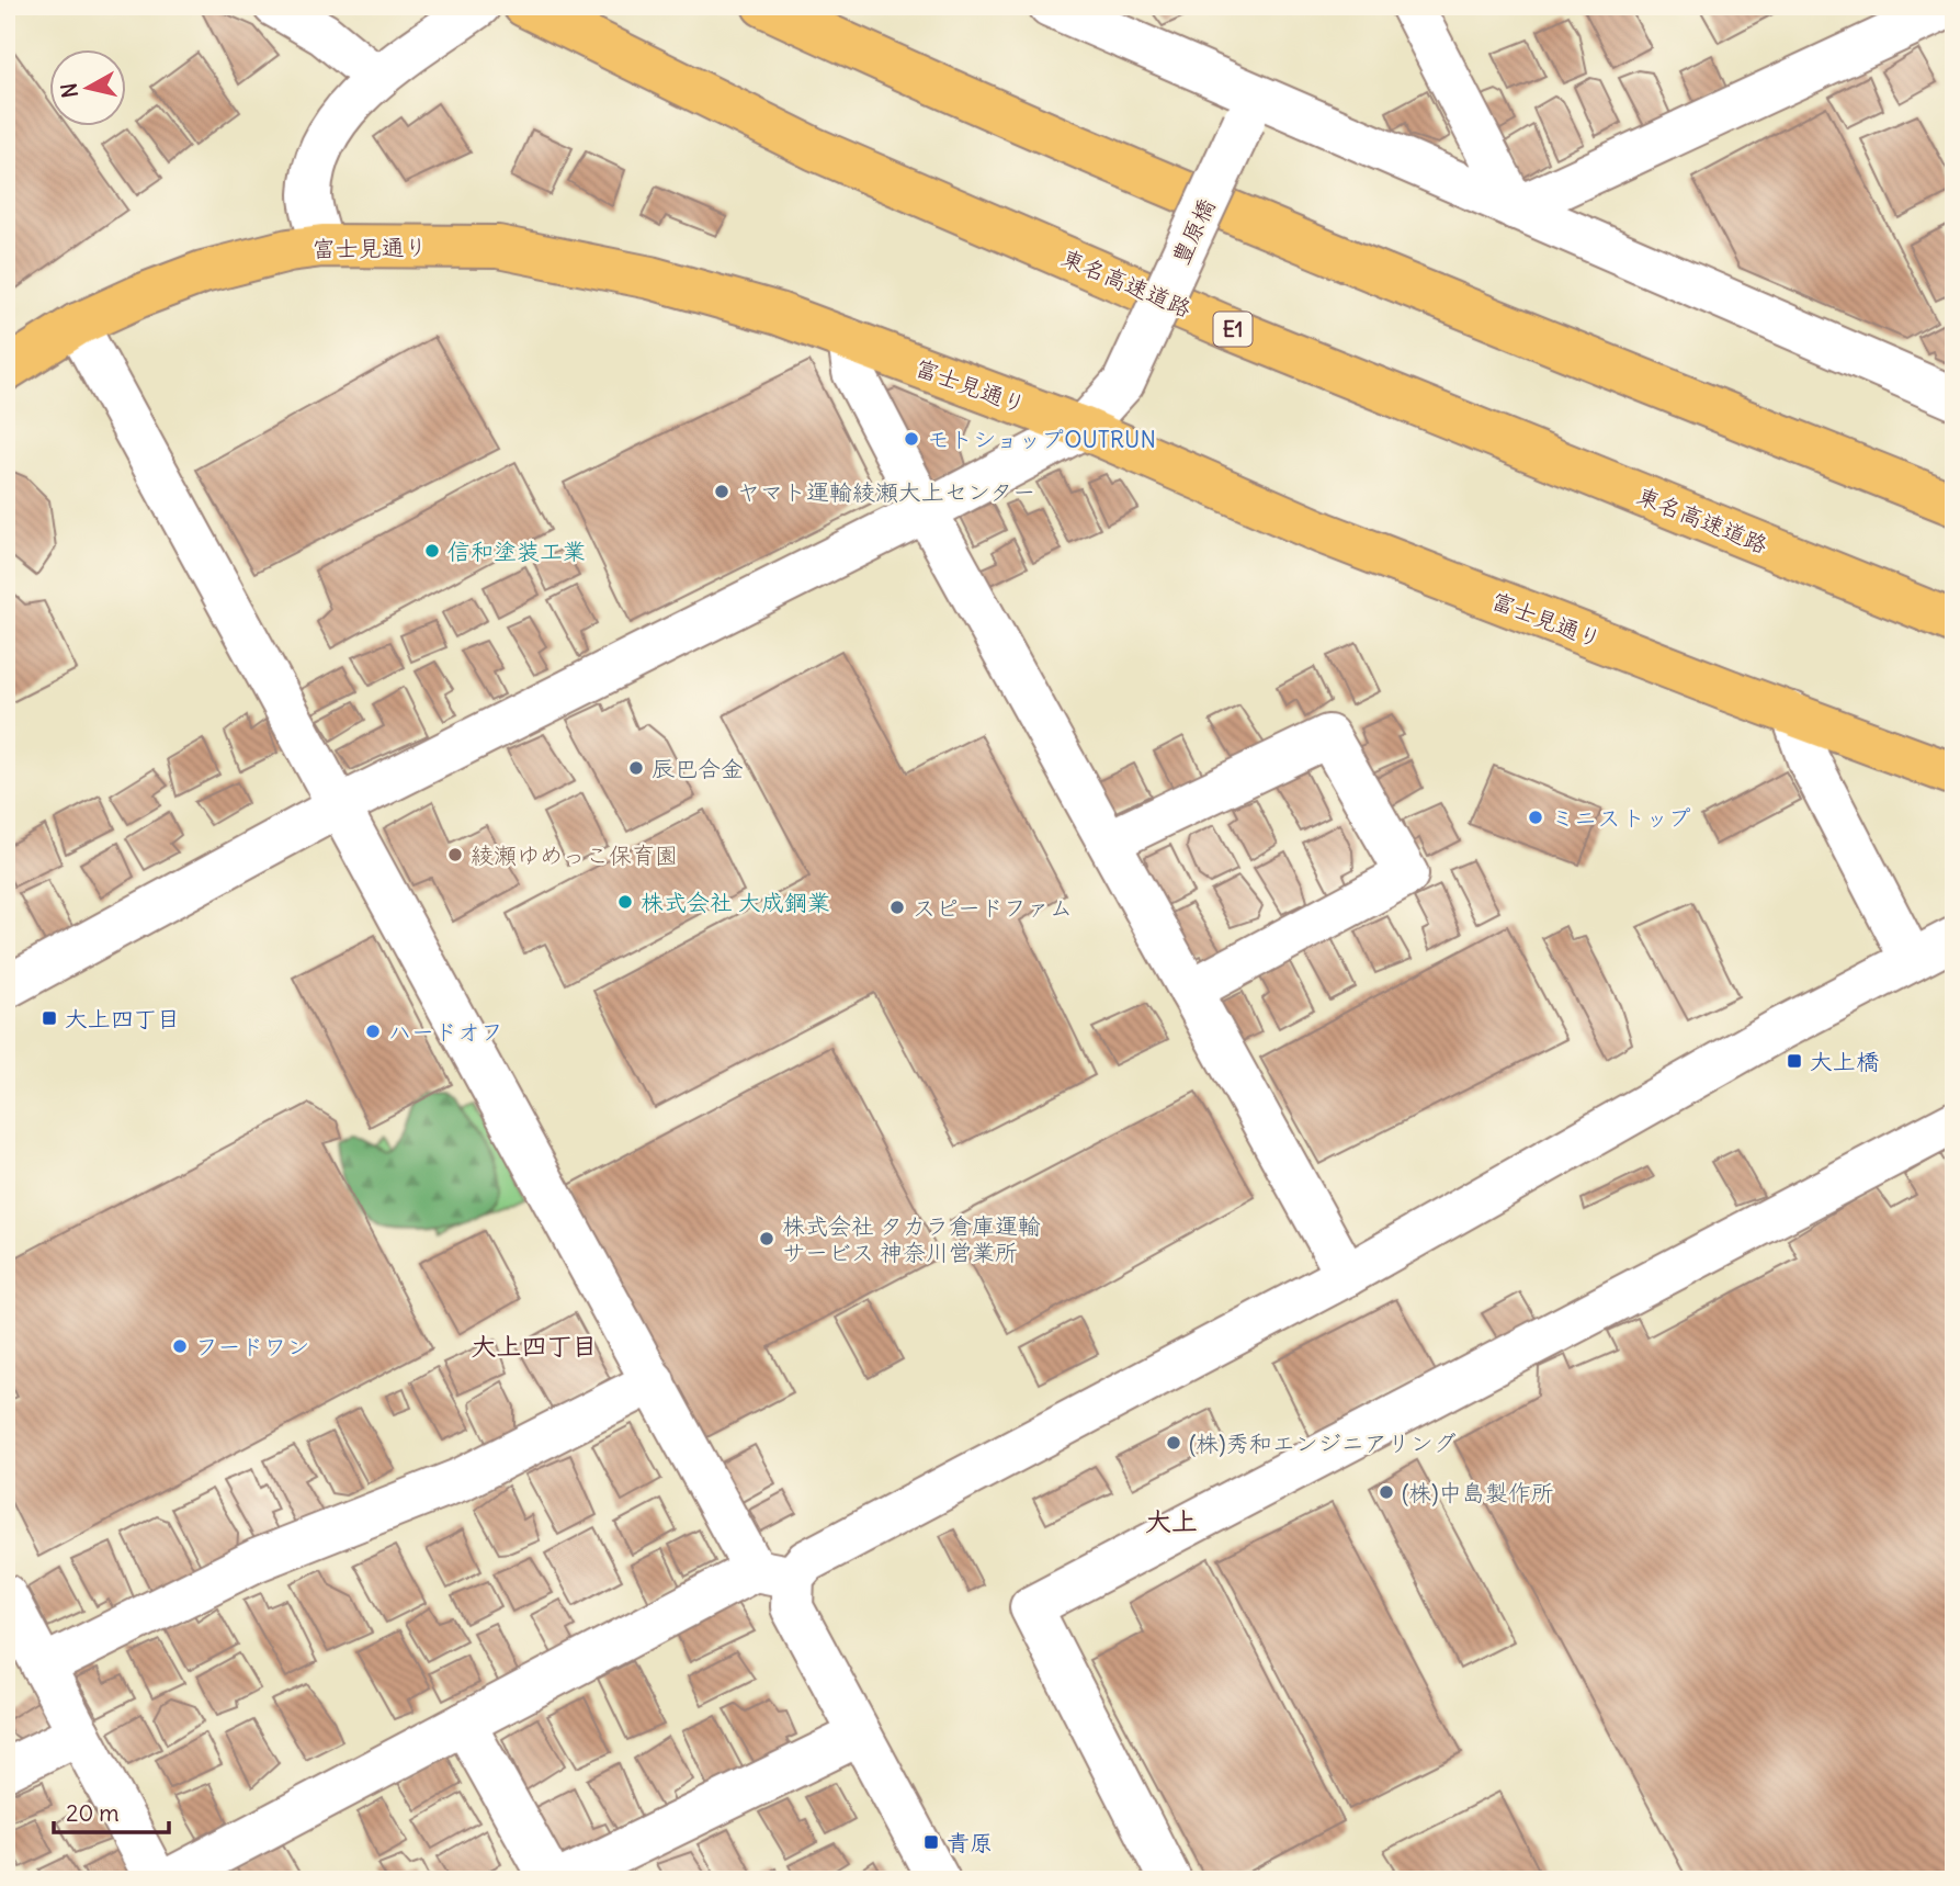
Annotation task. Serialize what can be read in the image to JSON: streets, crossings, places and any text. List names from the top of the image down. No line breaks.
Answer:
{"streets":{"main road":["富士見通り","東名高速道路","E1"],"street":["豊原橋"]},"crossings":[["豊原橋","富士見通り"]],"districts":["大上四丁目","大上"],"places":{"other":["モトショップOUTRUN","ヤマト運輸綾瀬大上センター","信和塗装工業","辰巴合金","ミニストップ","綾瀬ゆめっこ保育園","株式会社 大成鋼業","スピードファム","ハードオフ","株式会社 タカラ倉庫運輸 サービス 神奈川営業所","フードワン","(株)秀和エンジニアリング","(株)中島製作所"],"transit":["大上四丁目","大上橋","青原"]},"scale_bar":"20 m","north":"left"}
